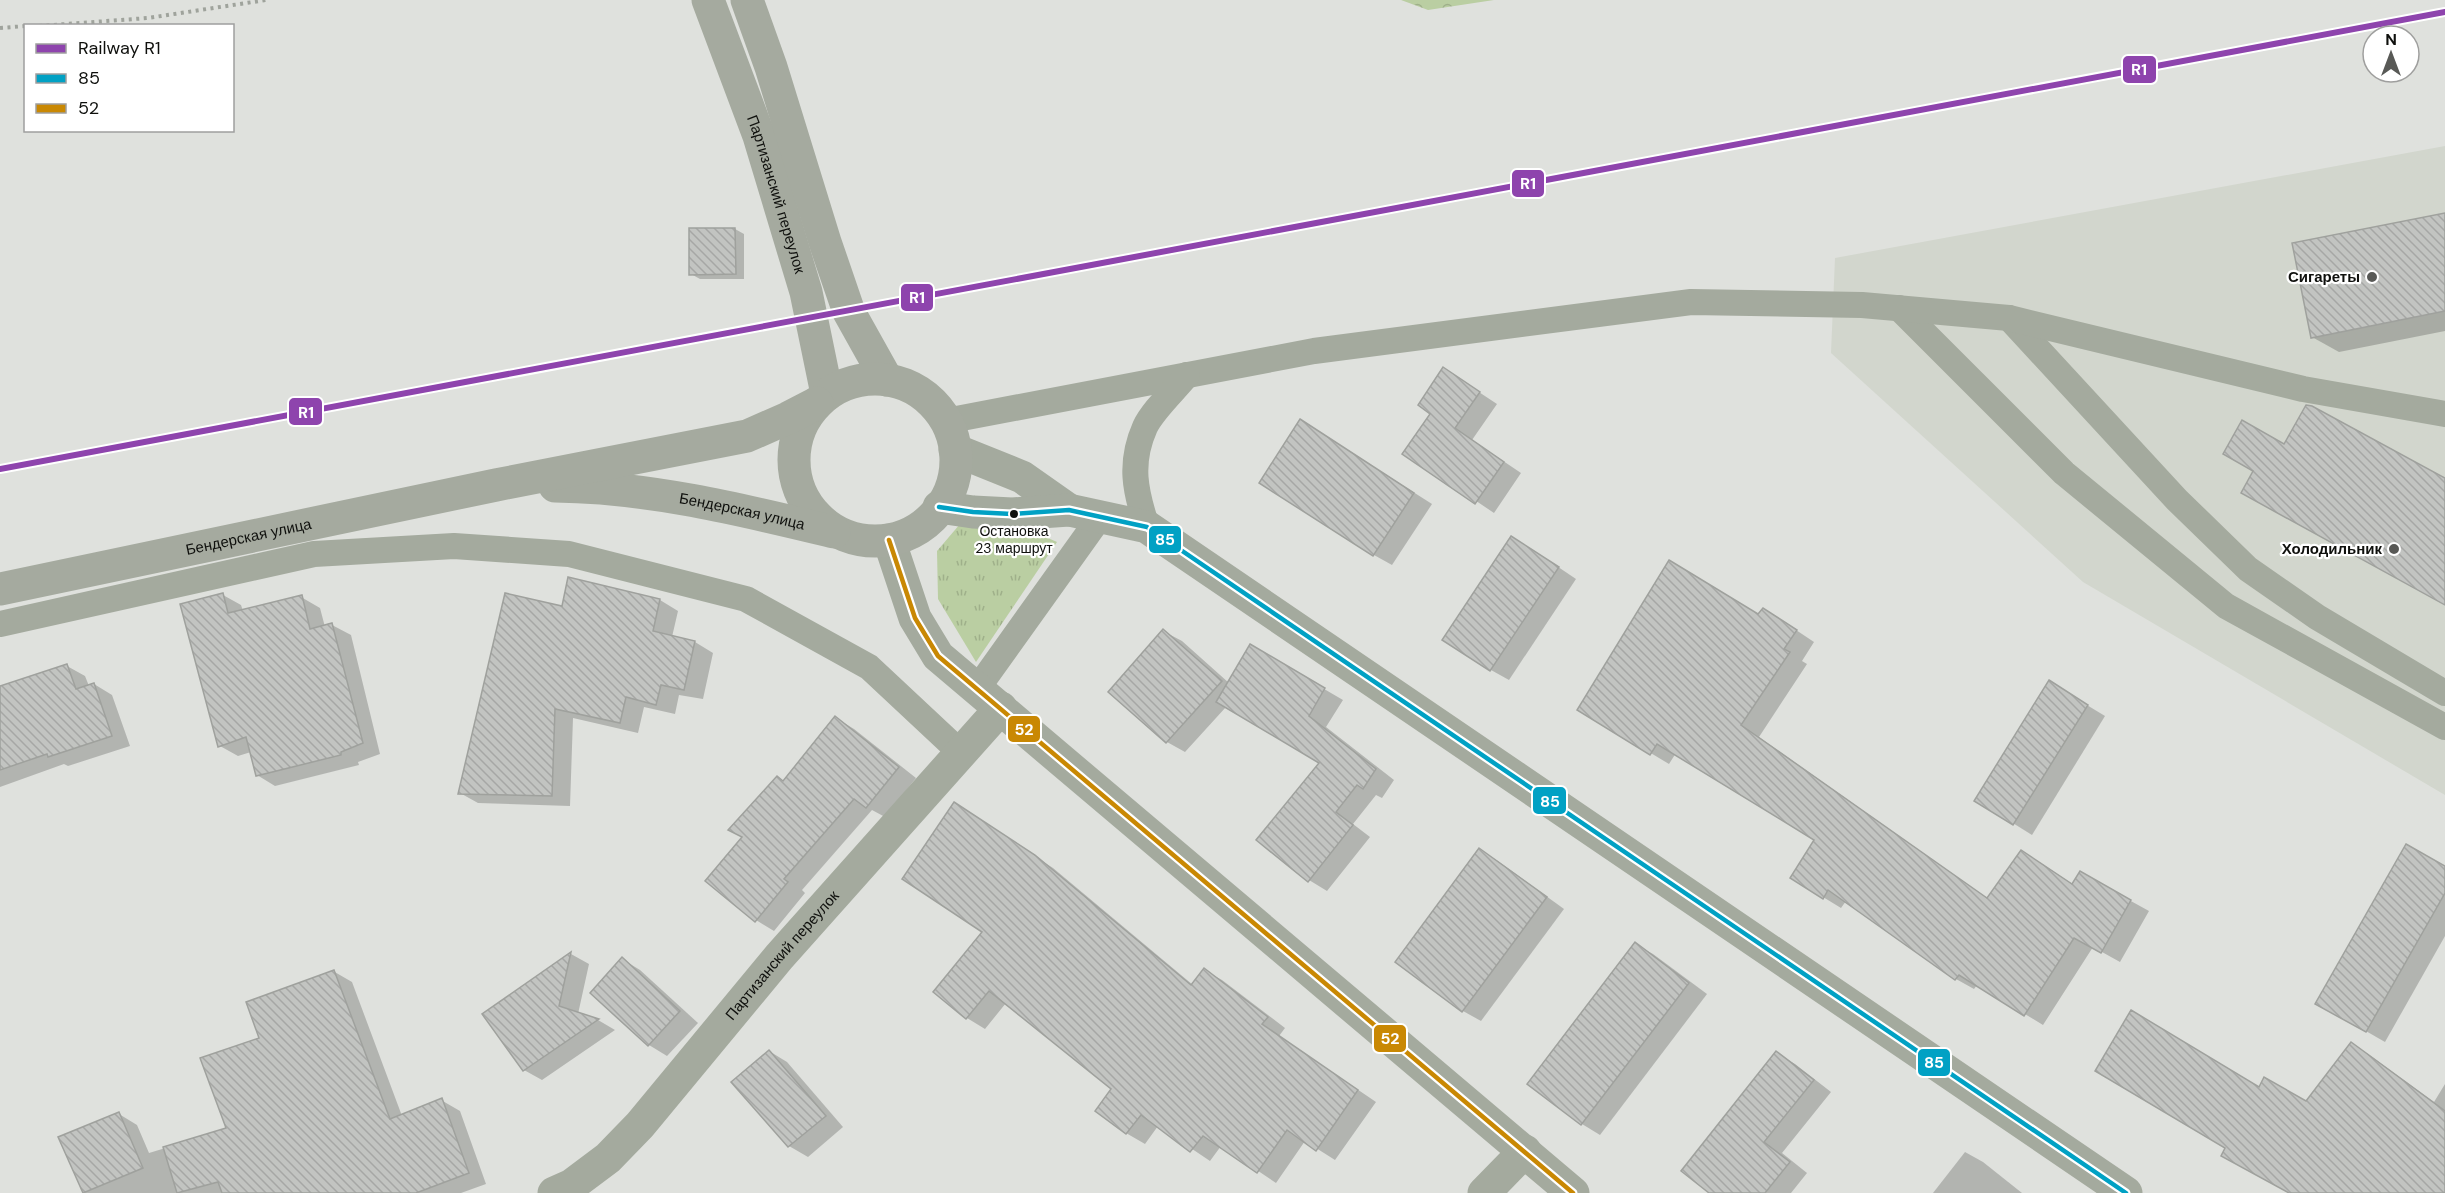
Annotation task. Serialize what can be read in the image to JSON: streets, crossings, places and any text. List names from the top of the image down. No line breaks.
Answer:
{"streets":{"main road":["Партизанский переулок","Бендерская улица"]},"crossings":[["Партизанский переулок","Бендерская улица"]],"places":["Сигареты","Остановка 23 маршрут","Холодильник"],"lines":["rail line R1","transit line 85","transit line 52"],"legend":["Railway R1","85","52"],"north":"top"}
